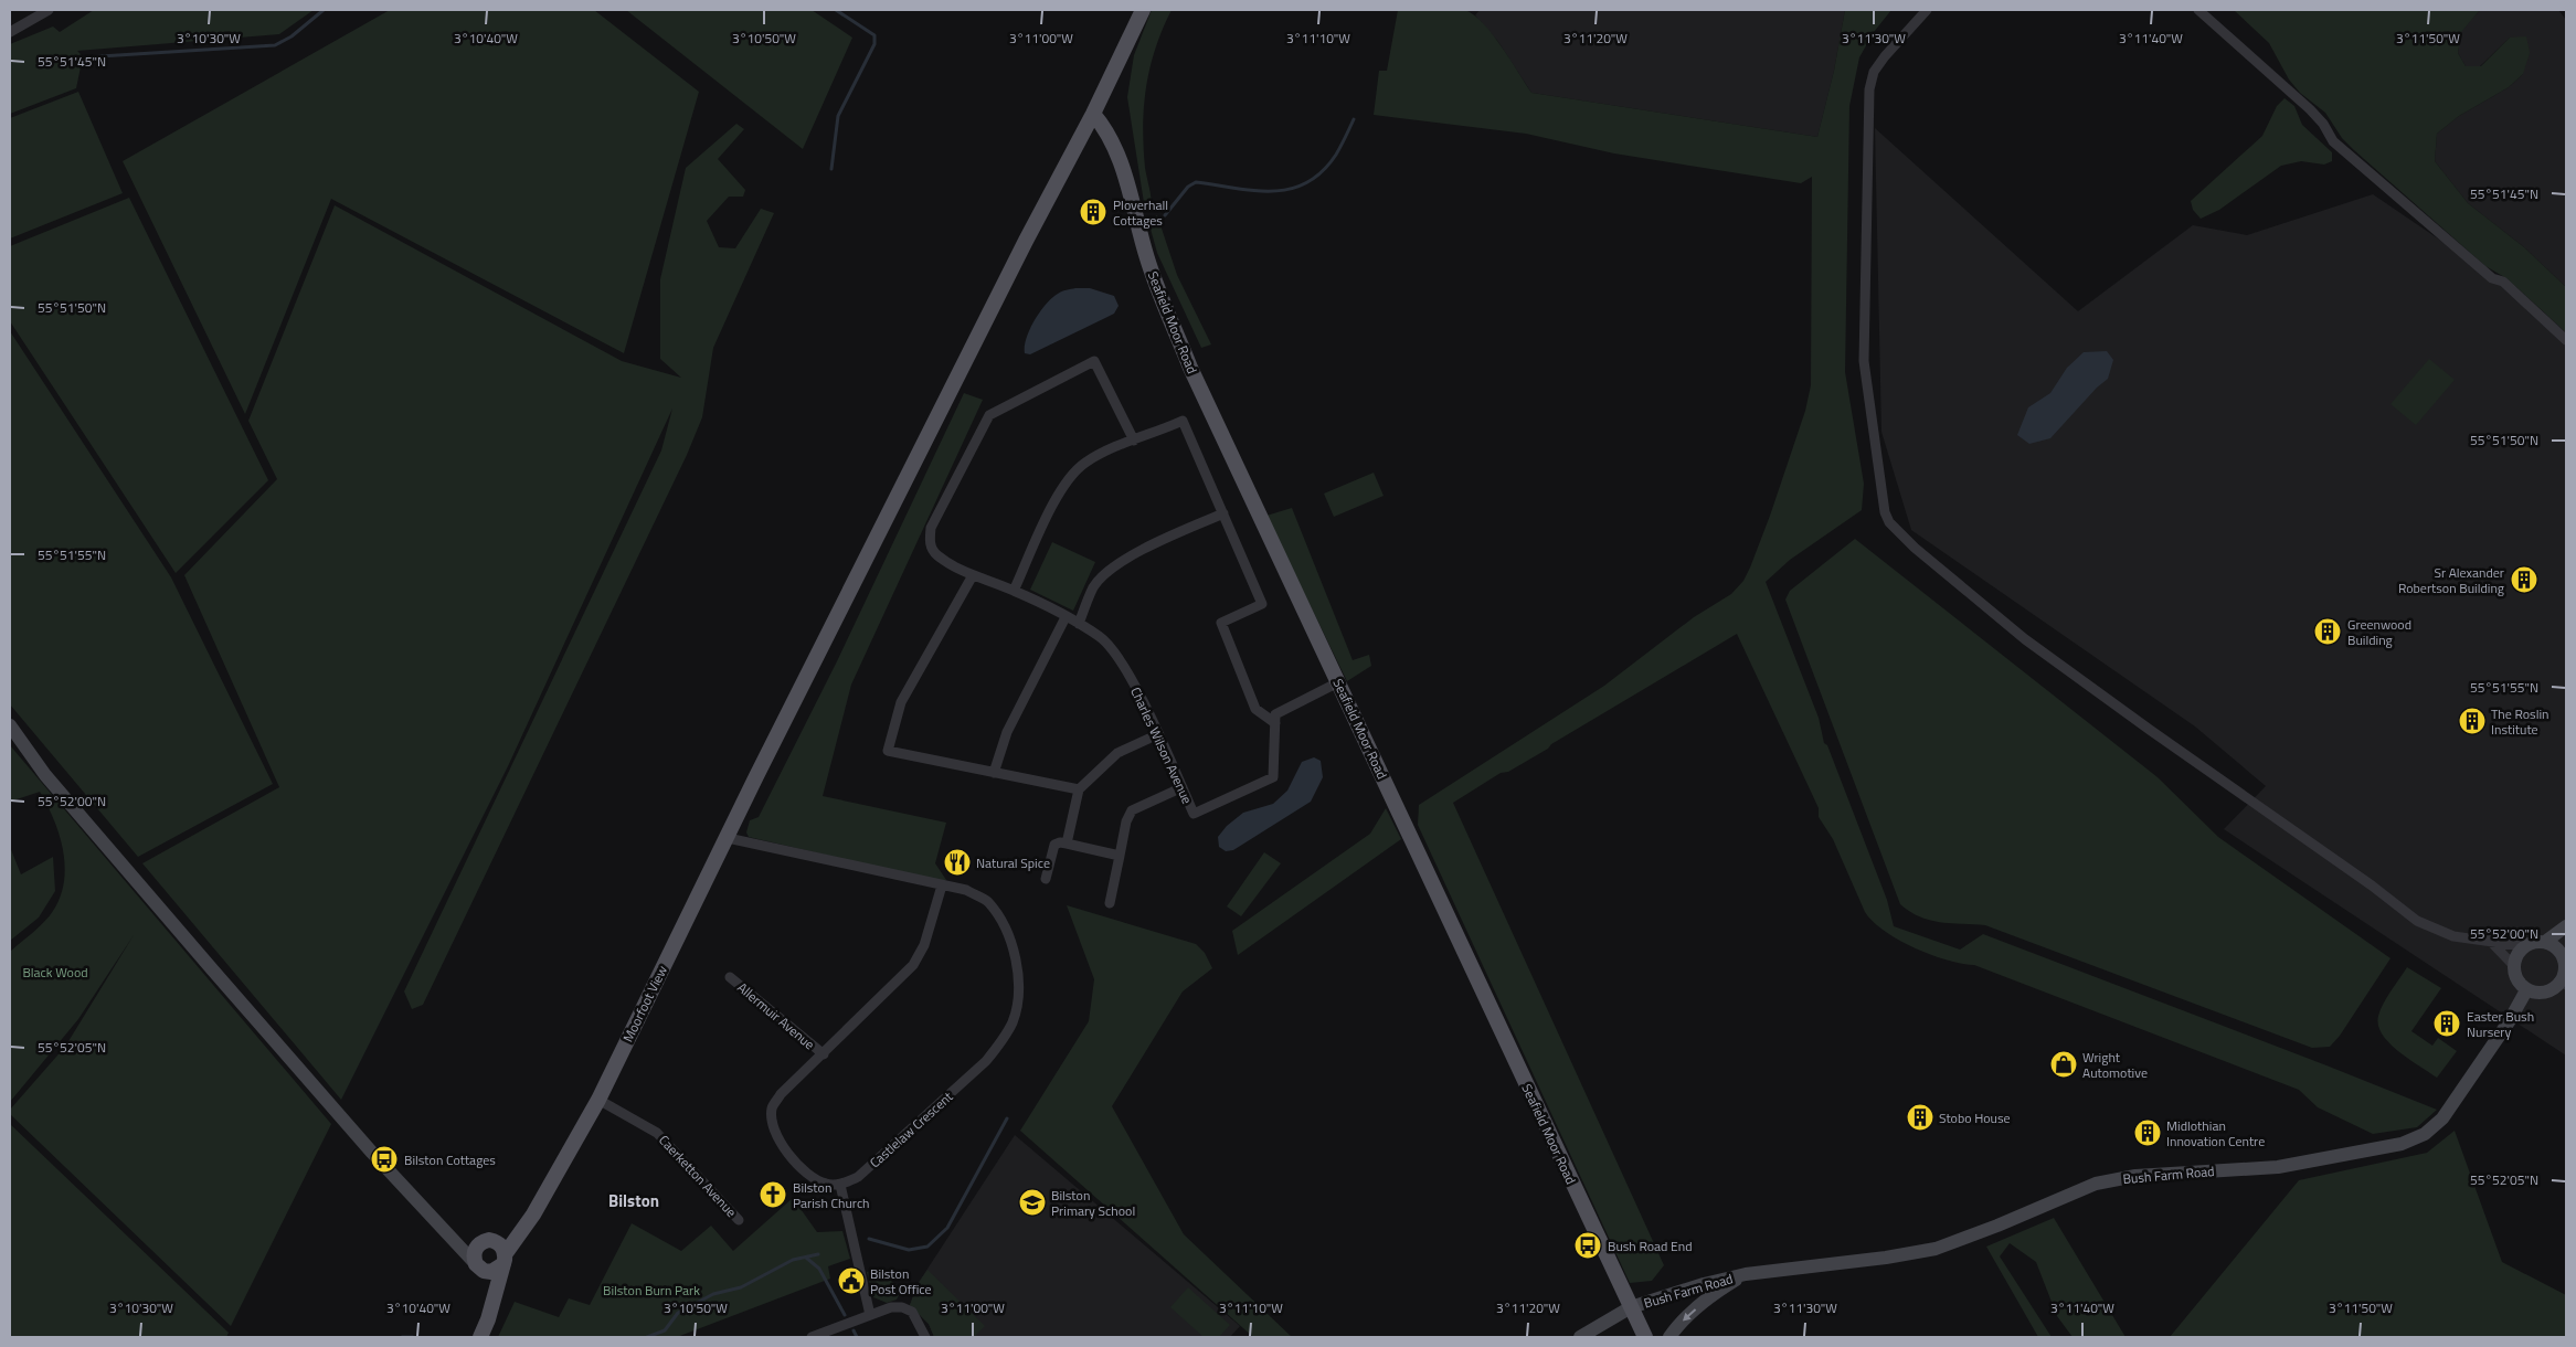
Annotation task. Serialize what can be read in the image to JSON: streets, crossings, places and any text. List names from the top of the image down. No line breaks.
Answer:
{"streets":{"main road":["Seafield Moor Road","Moorfoot View"],"street":["Charles Wilson Avenue","Allermuir Avenue","Castlelaw Crescent","Bush Farm Road","Caerketton Avenue"]},"crossings":[["Seafield Moor Road","Moorfoot View"],["Seafield Moor Road","Bush Farm Road"],["Moorfoot View","Castlelaw Crescent"],["Moorfoot View","Caerketton Avenue"]],"districts":["Bilston"],"parks":["Black Wood","Bilston Burn Park"],"places":{"building":["Ploverhall Cottages","Sr Alexander Robertson Building","Greenwood Building","The Roslin Institute","Easter Bush Nursery","Stobo House","Midlothian Innovation Centre"],"restaurant":["Natural Spice"],"shop":["Wright Automotive"],"bus stop":["Bilston Cottages","Bush Road End"],"church":["Bilston Parish Church"],"school or university":["Bilston Primary School"],"public building":["Bilston Post Office"]},"coordinates":["3°10'30\"W","3°10'40\"W","3°10'50\"W","3°11'00\"W","3°11'10\"W","3°11'20\"W","3°11'30\"W","3°11'40\"W","3°11'50\"W","55°51'45\"N","55°51'50\"N","55°51'55\"N","55°52'00\"N","55°52'05\"N"]}
